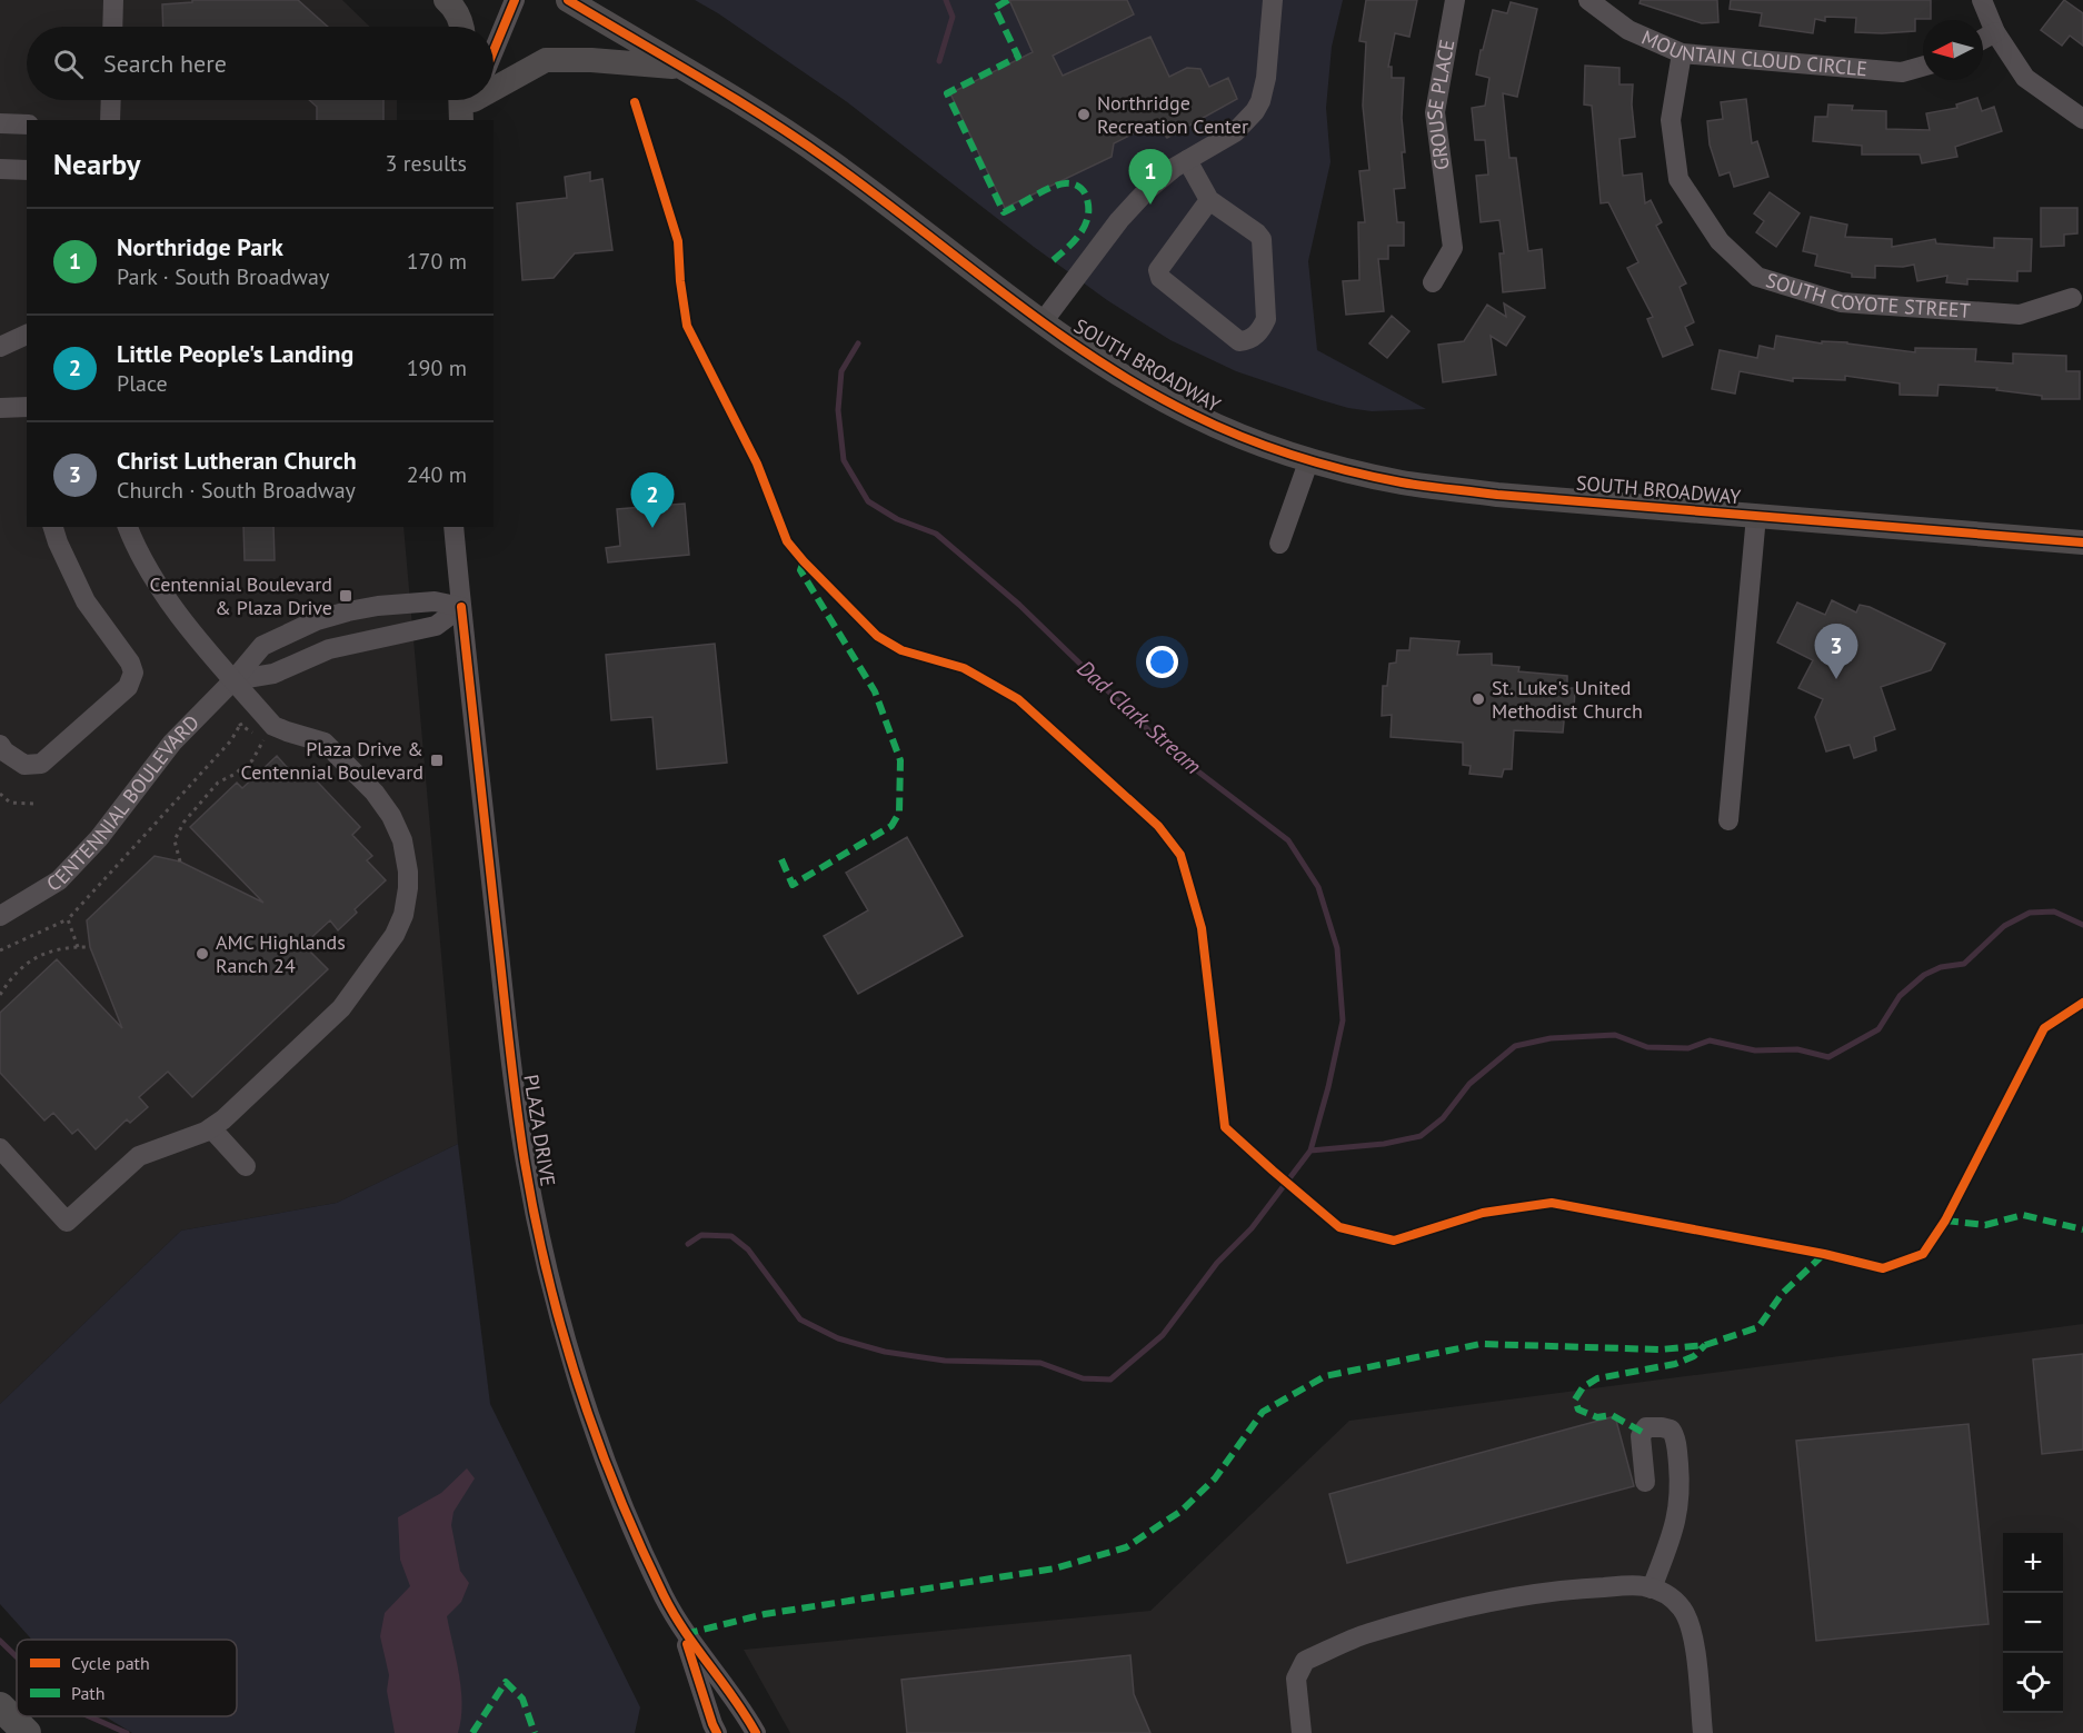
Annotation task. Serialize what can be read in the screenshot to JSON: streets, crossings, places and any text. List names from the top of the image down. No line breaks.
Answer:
{"streets":{"main road":["SOUTH BROADWAY"],"street":["MOUNTAIN CLOUD CIRCLE","GROUSE PLACE","SOUTH COYOTE STREET","CENTENNIAL BOULEVARD","PLAZA DRIVE"]},"crossings":[["MOUNTAIN CLOUD CIRCLE","SOUTH COYOTE STREET"],["CENTENNIAL BOULEVARD","PLAZA DRIVE"]],"water":["Dad Clark Stream"],"places":{"other":["Northridge Recreation Center","St. Luke's United Methodist Church","AMC Highlands Ranch 24"],"transit":["Centennial Boulevard & Plaza Drive","Plaza Drive & Centennial Boulevard"]},"legend":["Cycle path","Path"],"north":"left","page":{"search":"Search here","heading":["Nearby","3 results"],"pins":["1","2","3"],"list":[{"mark":"1","name":"Northridge Park","note":"Park · South Broadway","value":"170 m"},{"mark":"2","name":"Little People's Landing","note":"Place","value":"190 m"},{"mark":"3","name":"Christ Lutheran Church","note":"Church · South Broadway","value":"240 m"}],"map_buttons":["+","−"]}}
